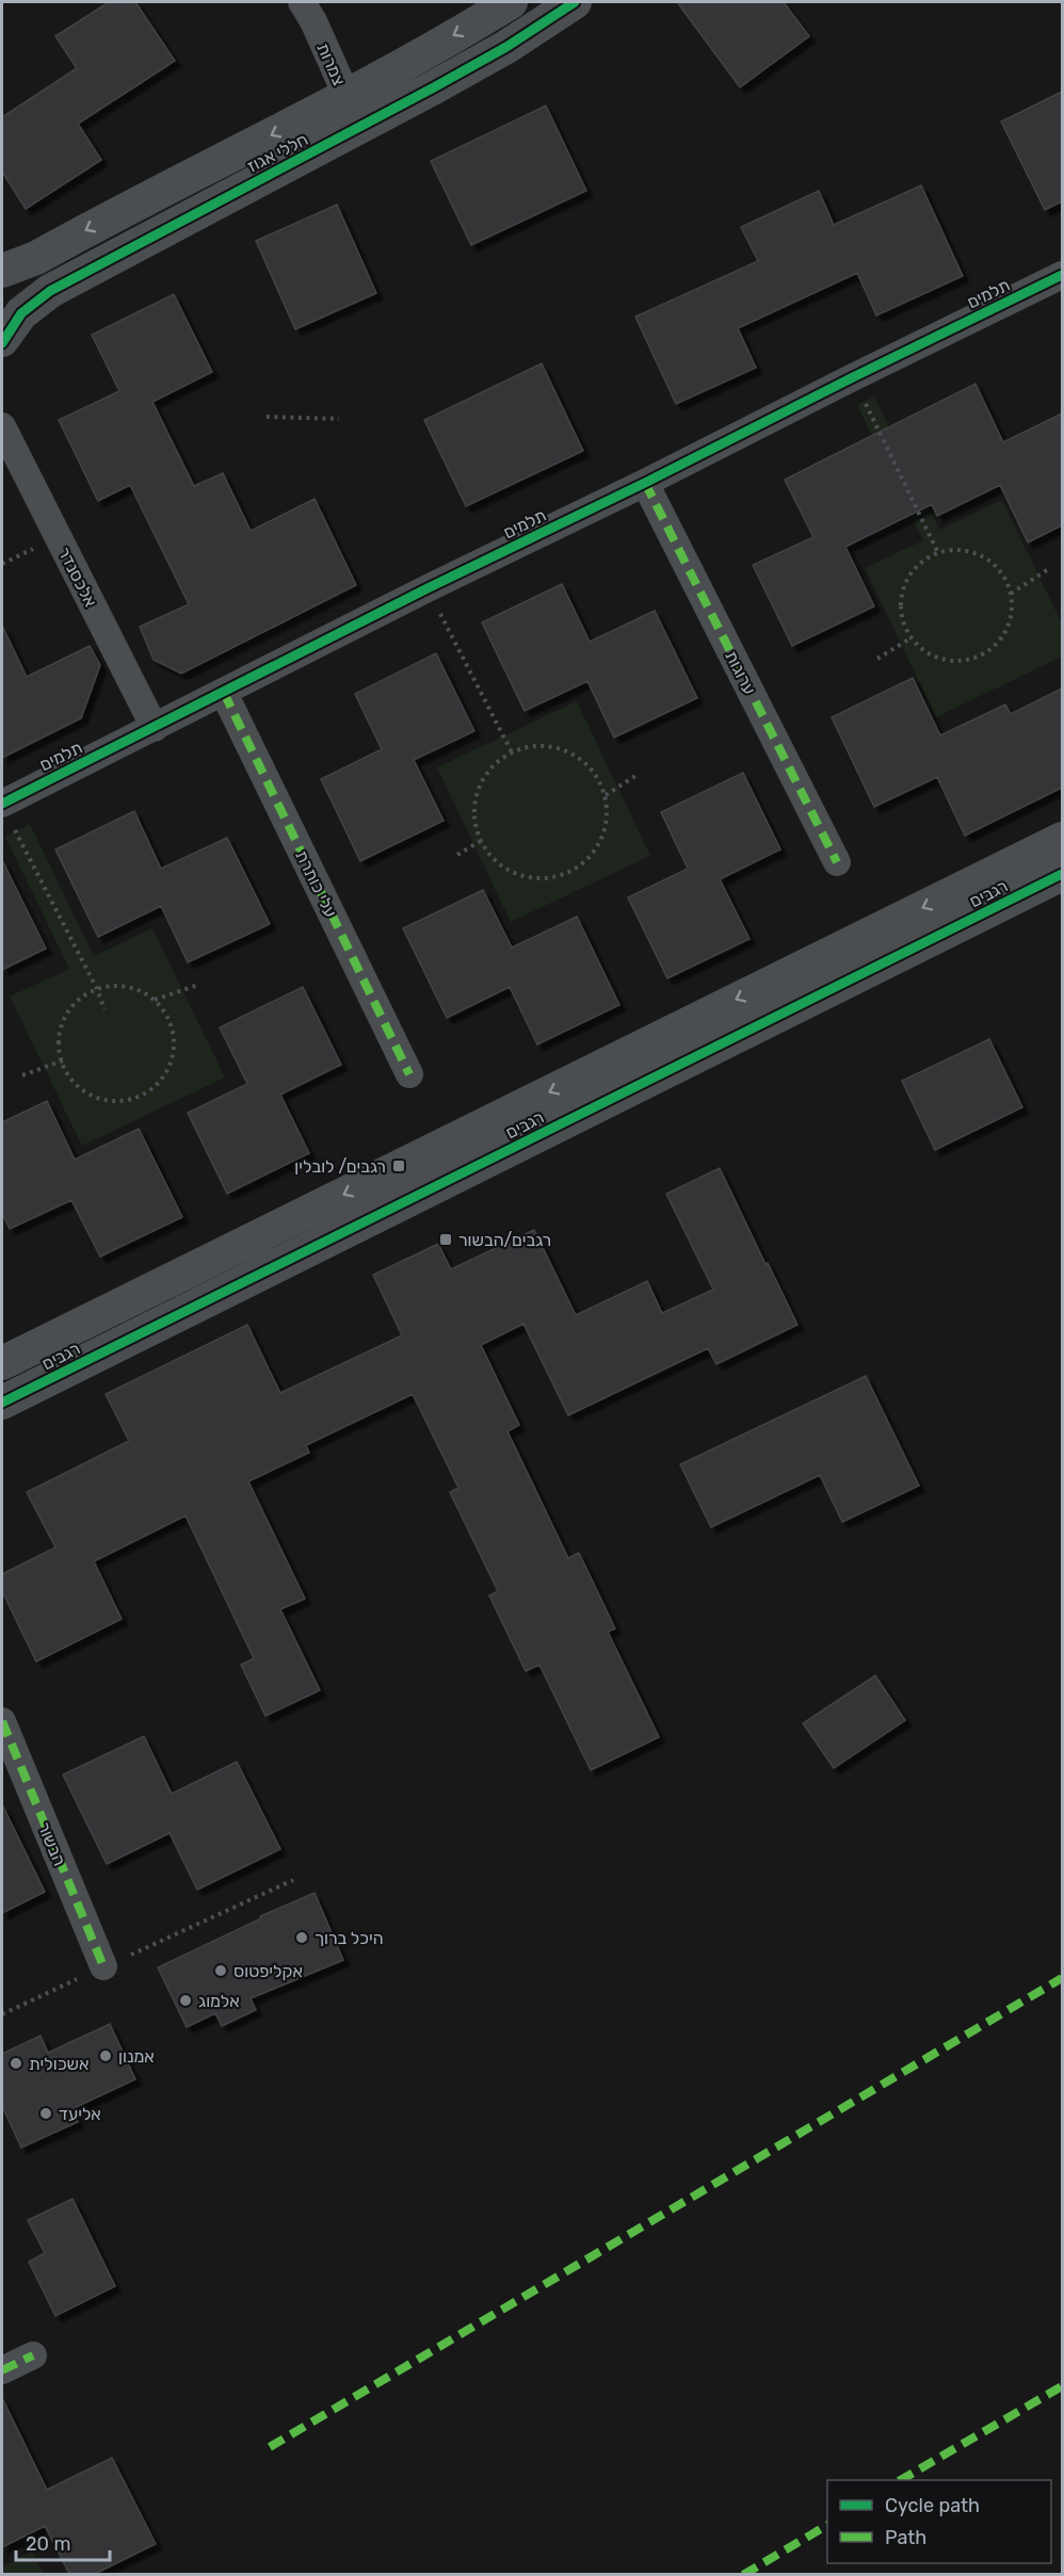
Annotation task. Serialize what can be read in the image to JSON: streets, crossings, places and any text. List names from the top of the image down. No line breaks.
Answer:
{"streets":{"street":["צמרות","חללי אגוז","תלמים","אלכסנדר","ערוגות","עלי כותרת","רגבים","הבשור"]},"crossings":[["צמרות","חללי אגוז"],["תלמים","אלכסנדר"],["תלמים","ערוגות"],["תלמים","עלי כותרת"]],"places":{"transit":["רגבים/ לובלין","רגבים/הבשור"],"other":["היכל ברוך","אקליפטוס","אלמוג","אמנון","אשכולית","אליעד"]},"legend":["Cycle path","Path"],"scale_bar":"20 m"}
